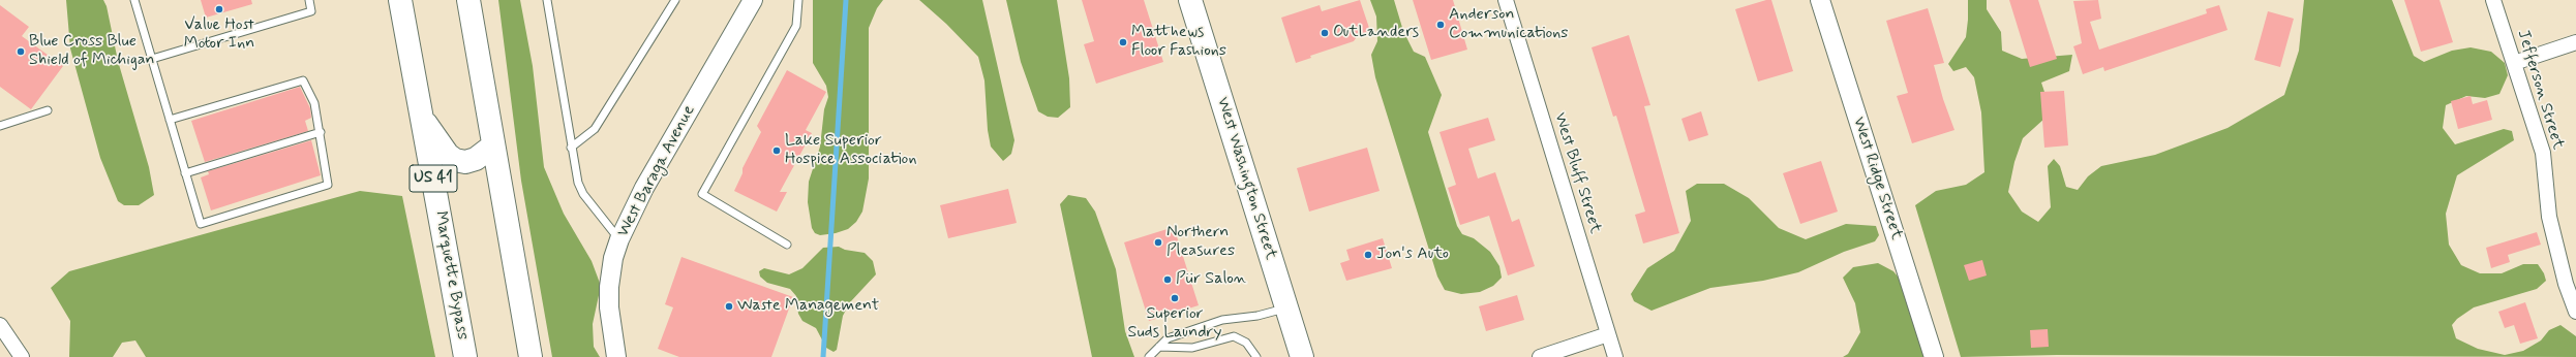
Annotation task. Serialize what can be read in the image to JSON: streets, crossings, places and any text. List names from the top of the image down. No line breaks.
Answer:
{"streets":{"main road":["US 41","West Washington Street","Marquette Bypass"],"street":["Jefferson Street","West Baraga Avenue","West Bluff Street","West Ridge Street"]},"places":["Value Host Motor Inn","Anderson Communications","OutLanders","Matthews Floor Fashions","Blue Cross Blue Shield of Michigan","Lake Superior Hospice Association","Northern Pleasures","Jon's Auto","Pür Salon","Superior Suds Laundry","Waste Management"]}
